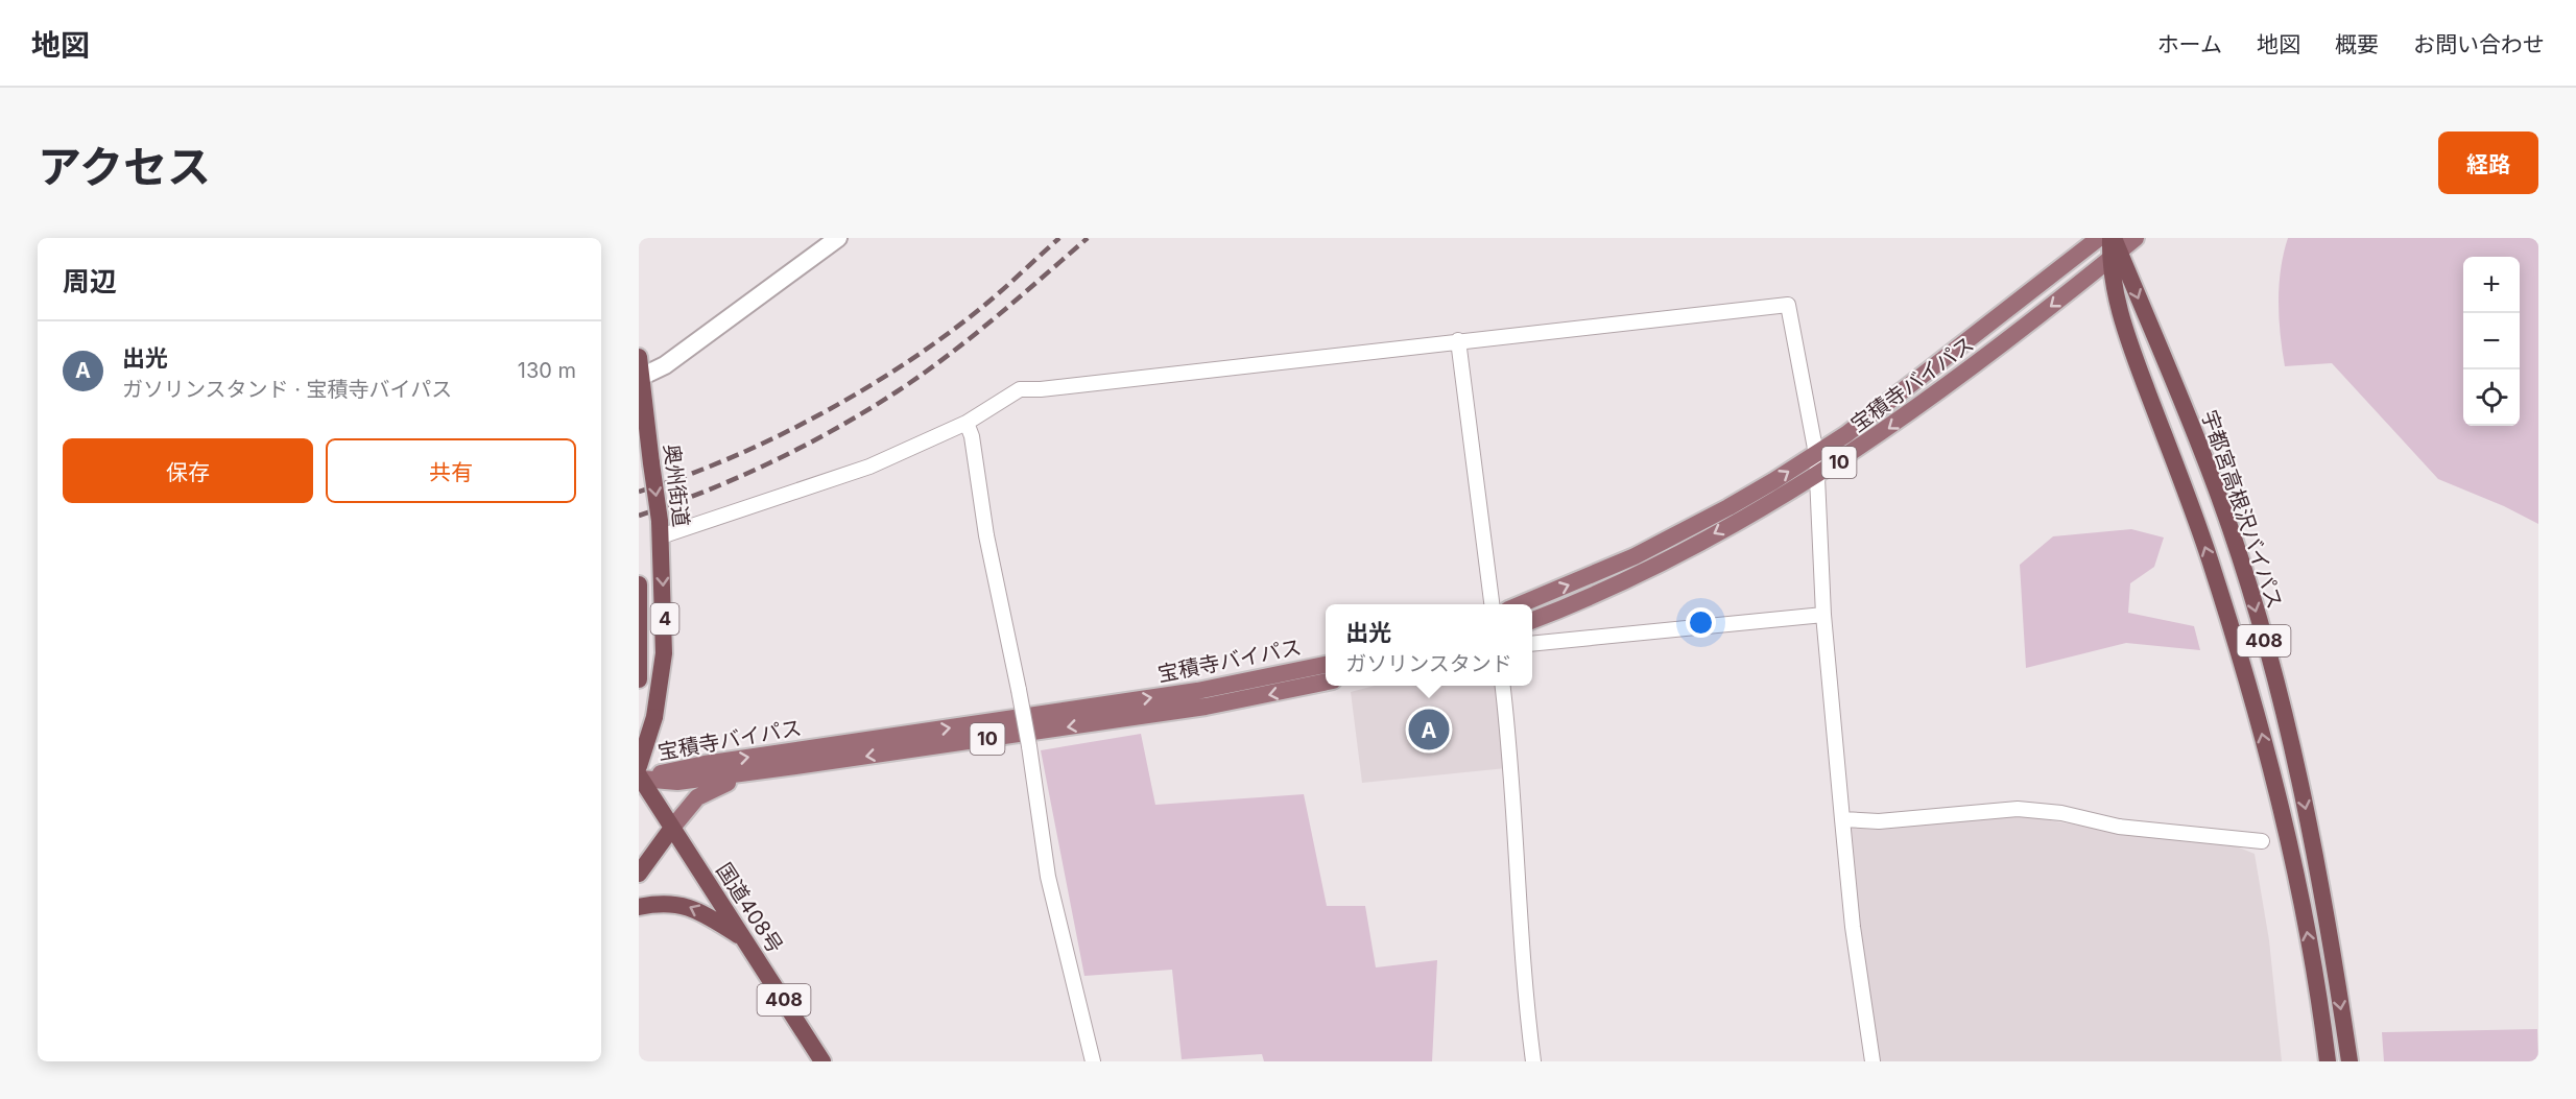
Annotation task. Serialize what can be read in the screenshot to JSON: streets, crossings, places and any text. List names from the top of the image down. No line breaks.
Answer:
{"streets":{"highway":["奥州街道","宇都宮高根沢バイパス","4","408","国道408号"],"main road":["宝積寺バイパス","10"]},"crossings":[["宝積寺バイパス","奥州街道"],["宝積寺バイパス","宇都宮高根沢バイパス"],["宝積寺バイパス","408"],["宝積寺バイパス","国道408号"],["奥州街道","国道408号"],["宇都宮高根沢バイパス","408"]],"one_way":["奥州街道"],"page":{"header":"地図","nav":["ホーム","地図","概要","お問い合わせ"],"title":"アクセス","buttons":["経路",["保存","共有"]],"heading":"周辺","map_buttons":["+","−"],"list":[{"mark":"A","name":"出光","note":"ガソリンスタンド · 宝積寺バイパス","value":"130 m"}],"popup":["出光","ガソリンスタンド"],"pins":"A"}}
